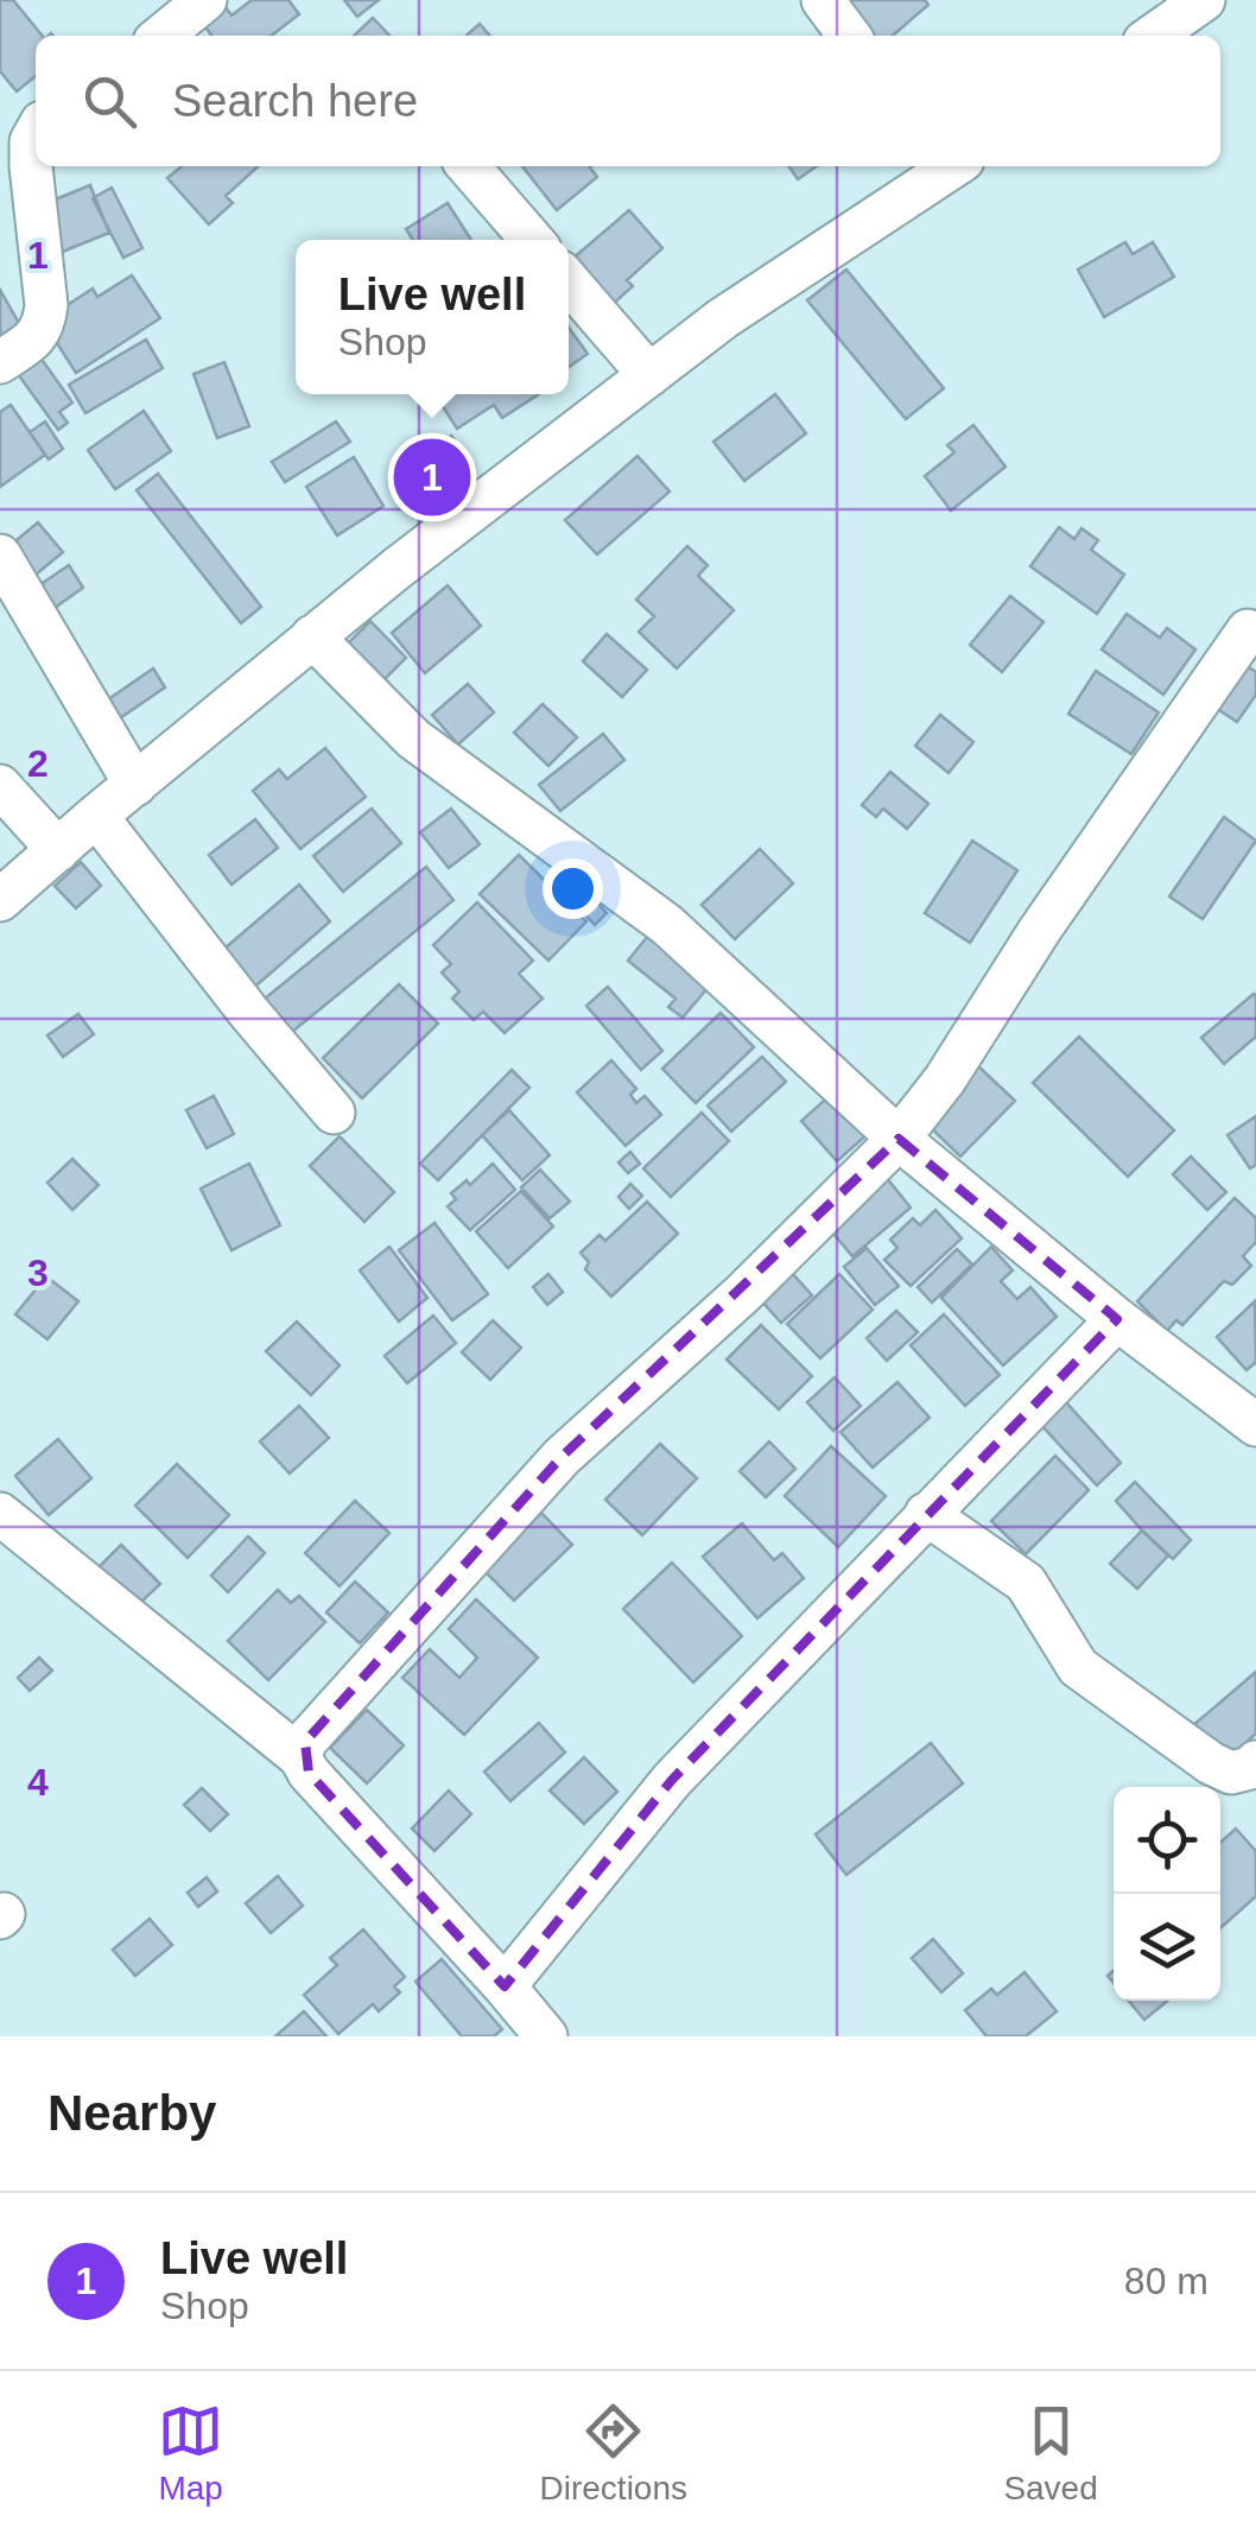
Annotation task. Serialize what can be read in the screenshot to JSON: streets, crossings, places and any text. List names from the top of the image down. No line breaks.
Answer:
{"page":{"search":"Search here","popup":["Live well","Shop"],"pins":"1","heading":"Nearby","list":[{"mark":"1","name":"Live well","note":"Shop","value":"80 m"}],"nav":["Map","Directions","Saved"]},"grid":{"rows":["1","2","3","4"]}}
